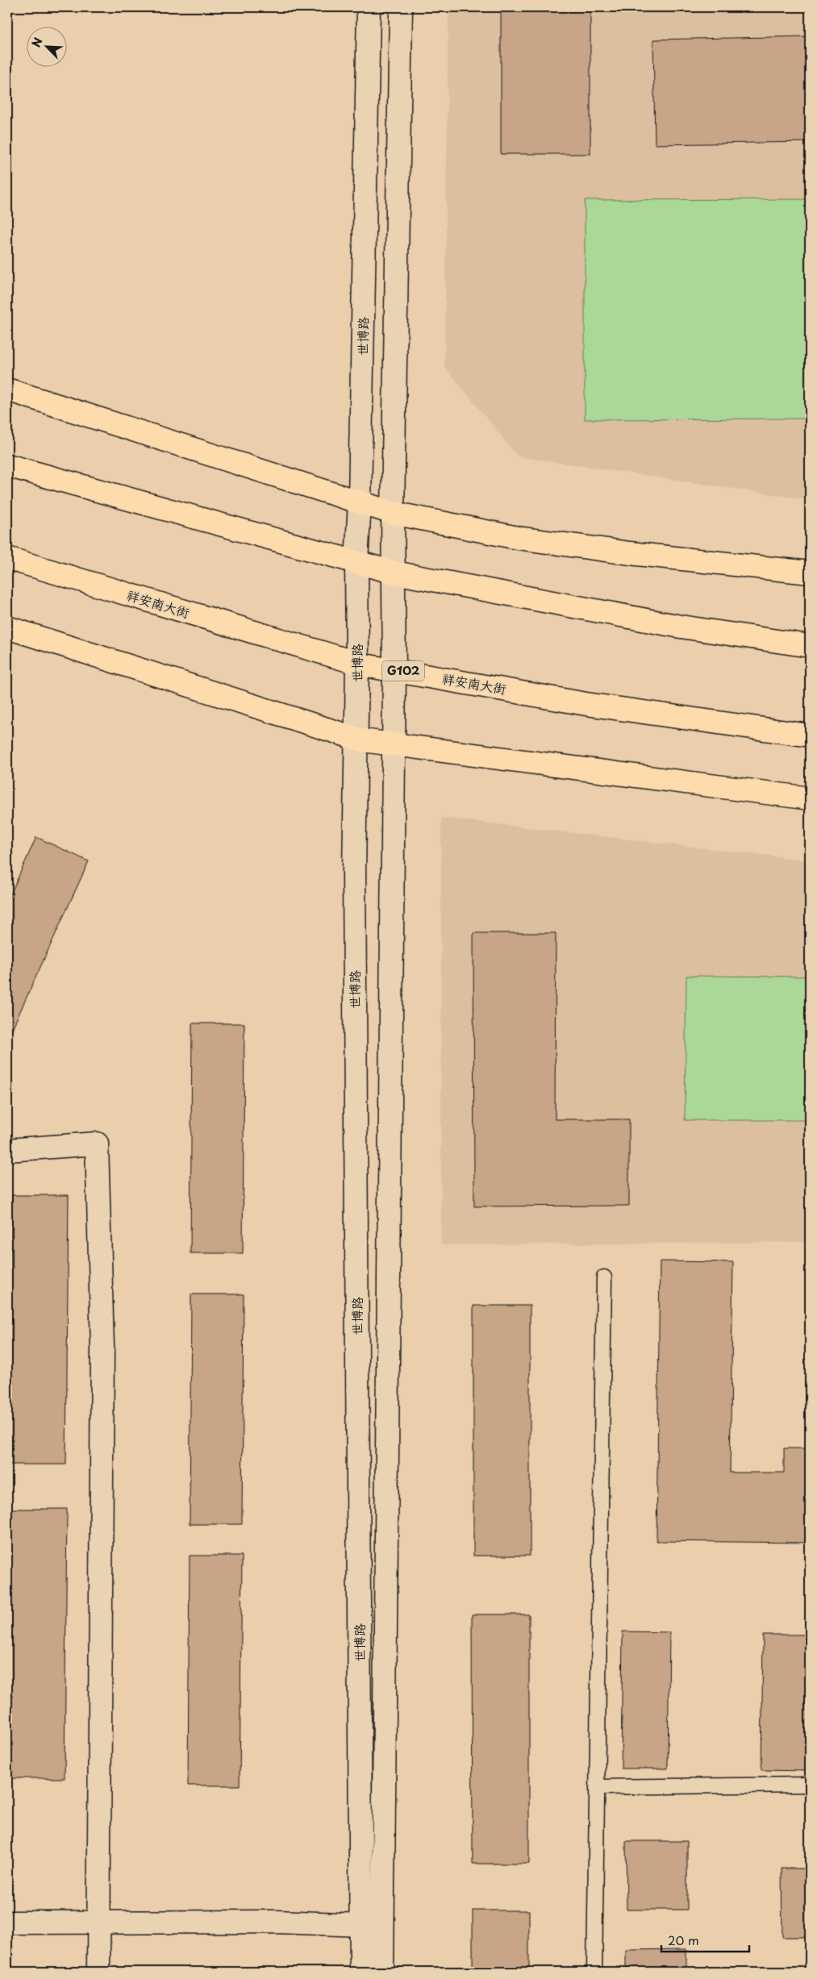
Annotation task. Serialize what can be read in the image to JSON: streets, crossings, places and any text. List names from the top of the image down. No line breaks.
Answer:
{"streets":{"highway":["祥安南大街","G102"],"main road":["世博路"]},"crossings":[["世博路","祥安南大街"]],"scale_bar":"20 m","north":"top left"}
